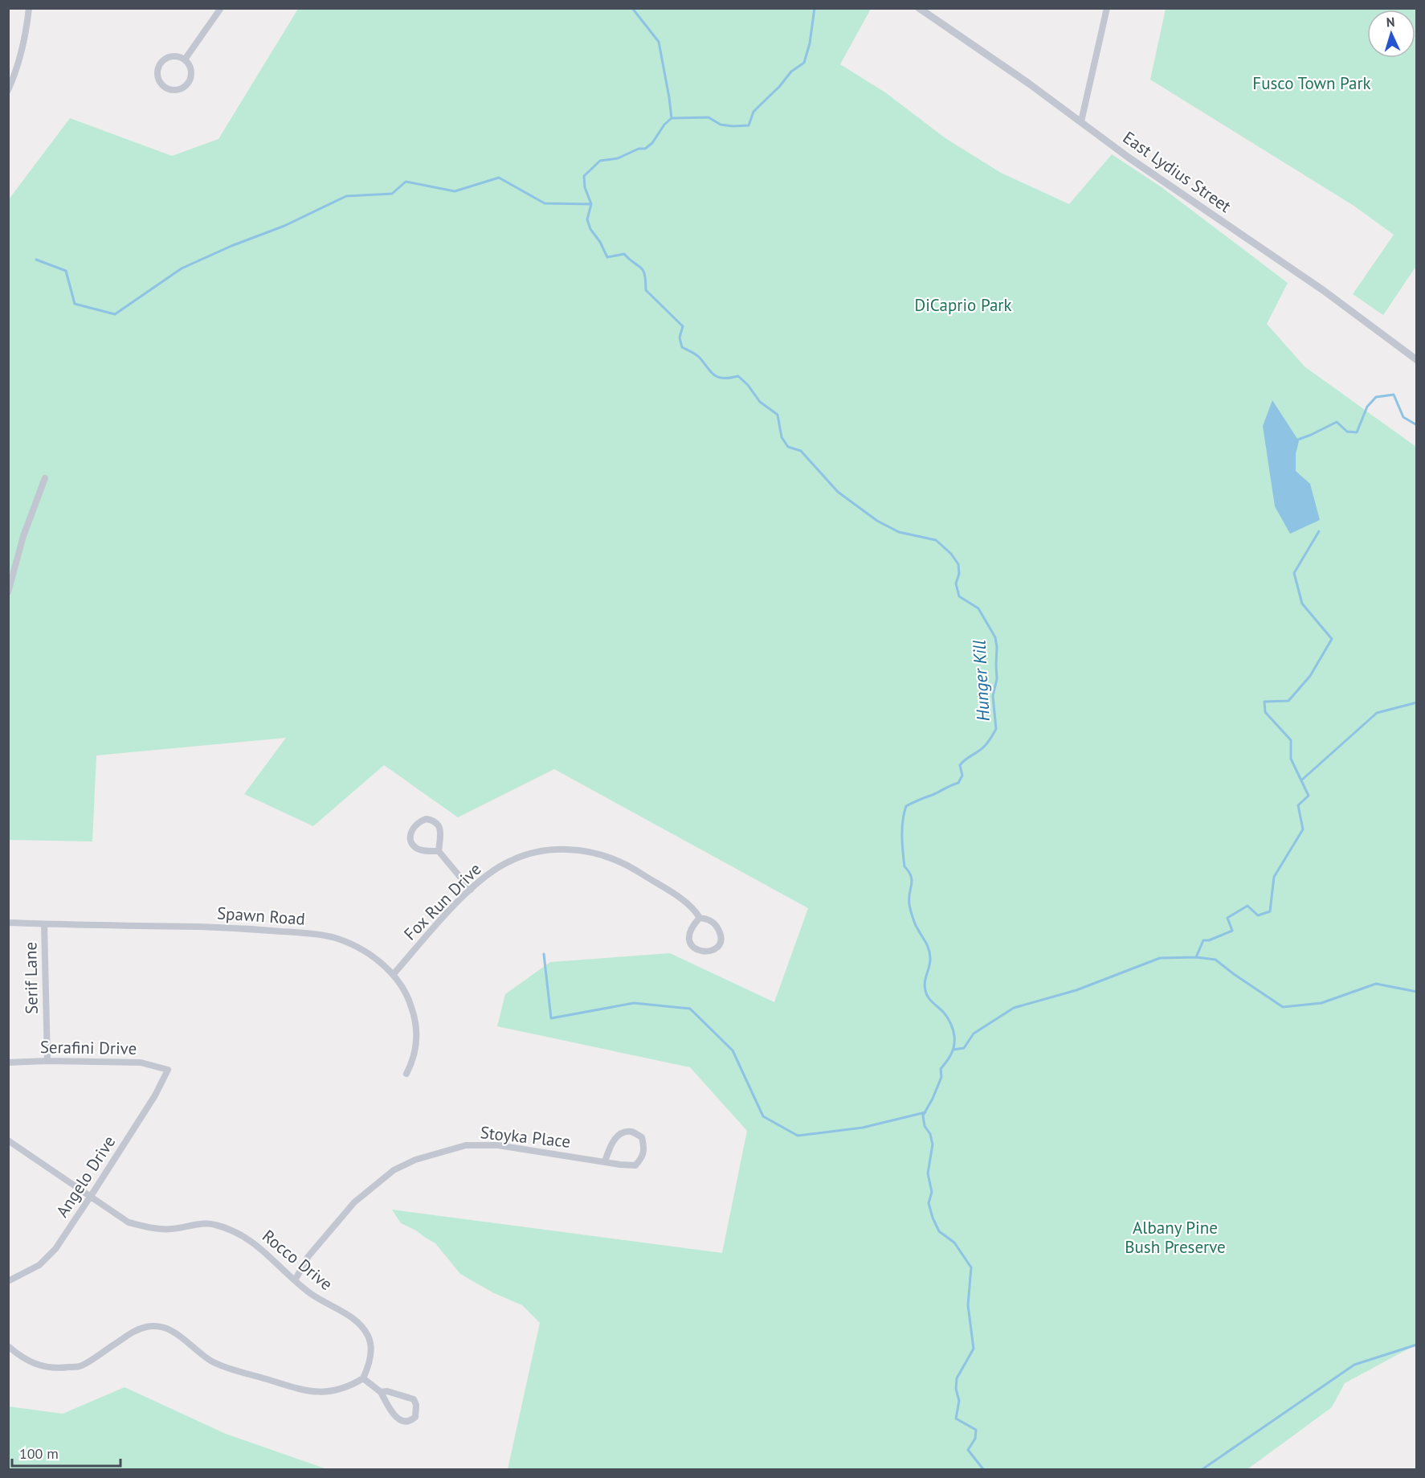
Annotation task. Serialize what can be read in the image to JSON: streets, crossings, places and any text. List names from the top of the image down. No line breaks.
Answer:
{"streets":{"street":["East Lydius Street","Fox Run Drive","Spawn Road","Serif Lane","Serafini Drive","Stoyka Place","Angelo Drive","Rocco Drive"]},"crossings":[["Fox Run Drive","Spawn Road"],["Spawn Road","Serif Lane"],["Serif Lane","Serafini Drive"],["Serafini Drive","Angelo Drive"],["Stoyka Place","Rocco Drive"],["Angelo Drive","Rocco Drive"]],"water":["Hunger Kill"],"parks":["Fusco Town Park","DiCaprio Park","Albany Pine Bush Preserve"],"scale_bar":"100 m","north":"top"}
